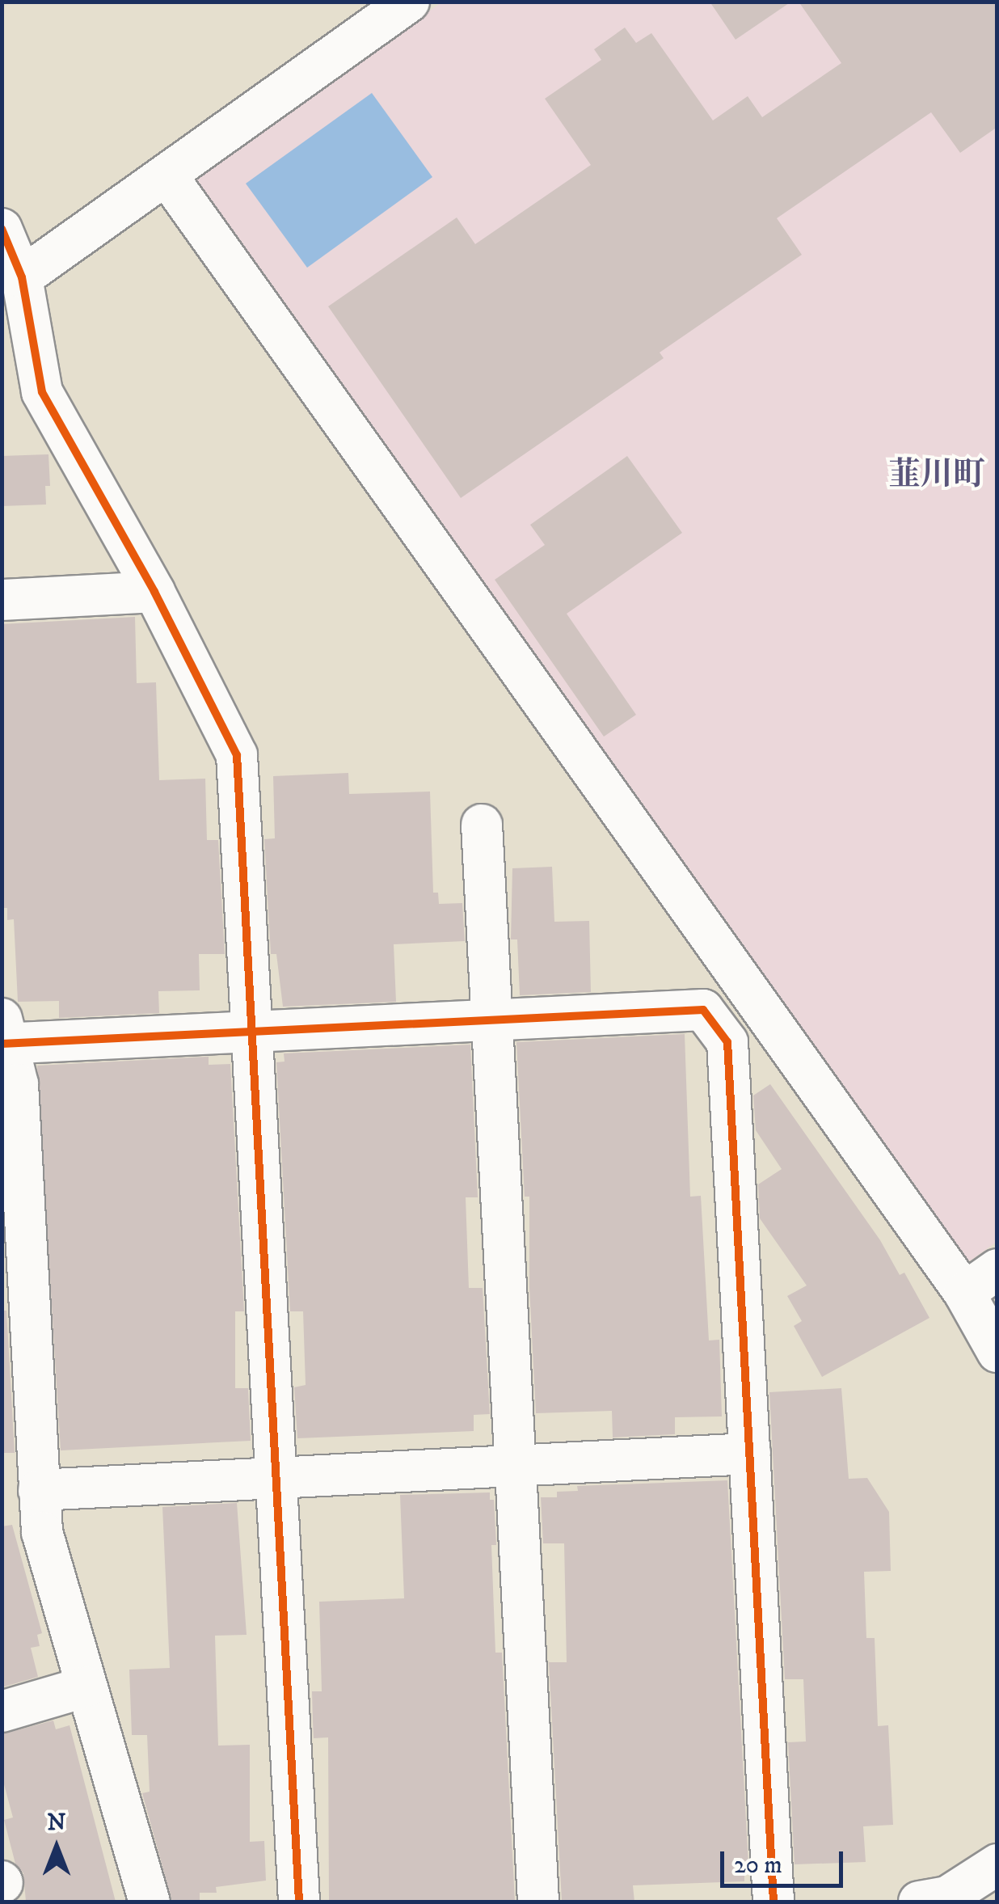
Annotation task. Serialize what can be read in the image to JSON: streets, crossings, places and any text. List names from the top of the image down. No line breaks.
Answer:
{"districts":["韮川町"],"scale_bar":"20 m","north":"top"}
